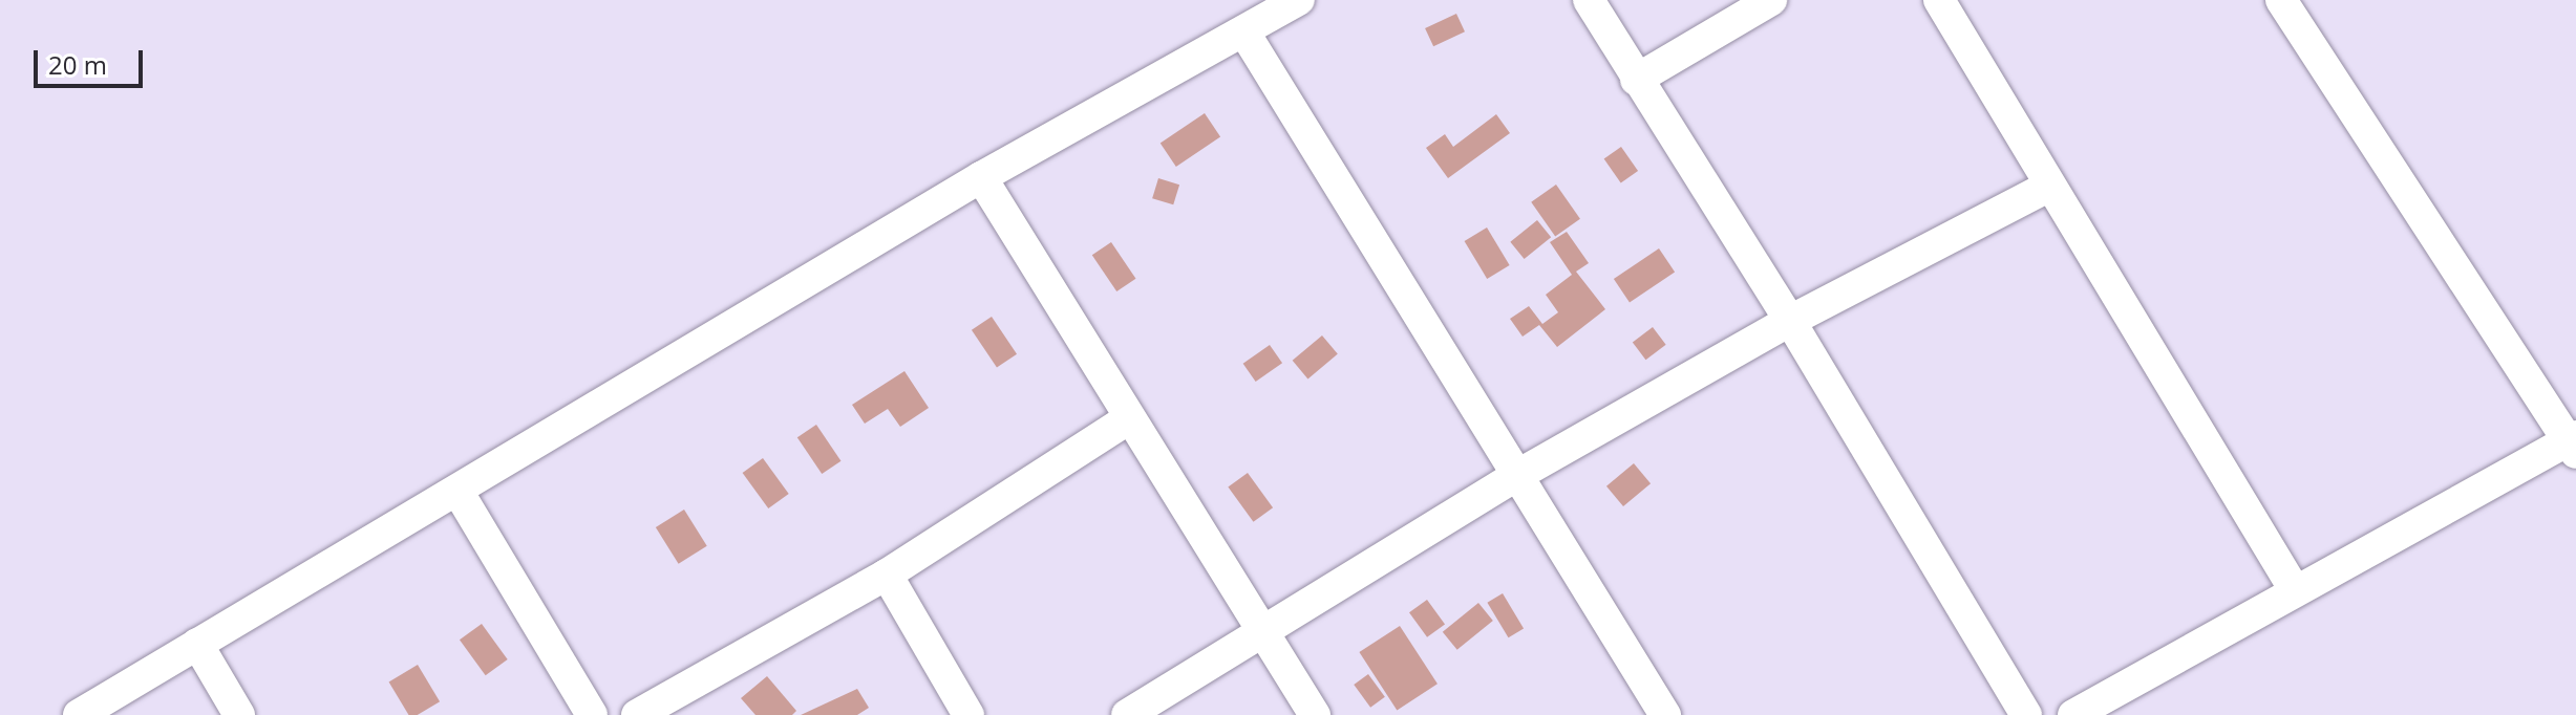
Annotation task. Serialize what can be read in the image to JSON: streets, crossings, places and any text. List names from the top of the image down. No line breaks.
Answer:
{"scale_bar":"20 m"}
